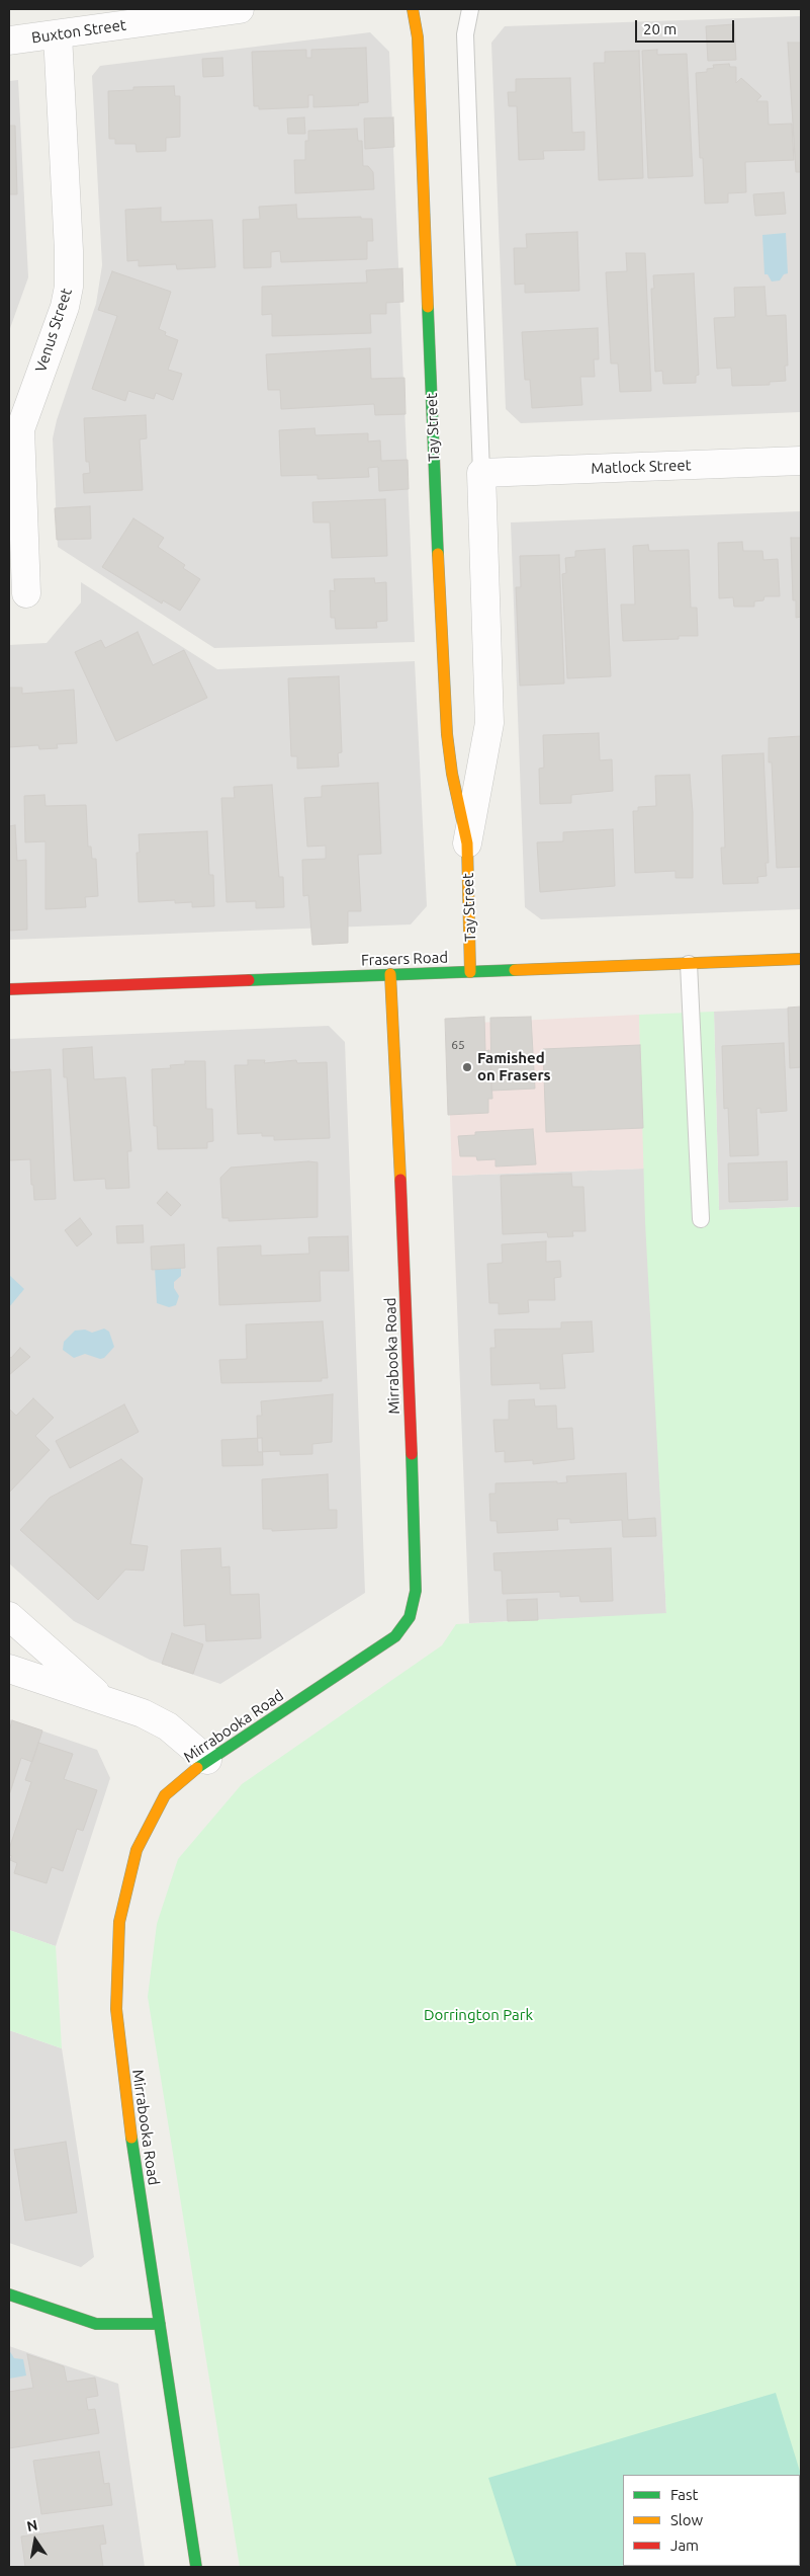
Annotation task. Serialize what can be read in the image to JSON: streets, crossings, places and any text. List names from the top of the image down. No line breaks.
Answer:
{"streets":{"street":["Buxton Street","Venus Street","Tay Street","Matlock Street","Frasers Road","Mirrabooka Road"]},"crossings":[["Buxton Street","Venus Street"],["Tay Street","Matlock Street"],["Tay Street","Frasers Road"],["Frasers Road","Mirrabooka Road"]],"parks":["Dorrington Park"],"places":["Famished on Frasers"],"house_numbers":["65"],"legend":["Fast","Slow","Jam"],"scale_bar":"20 m","north":"top"}
